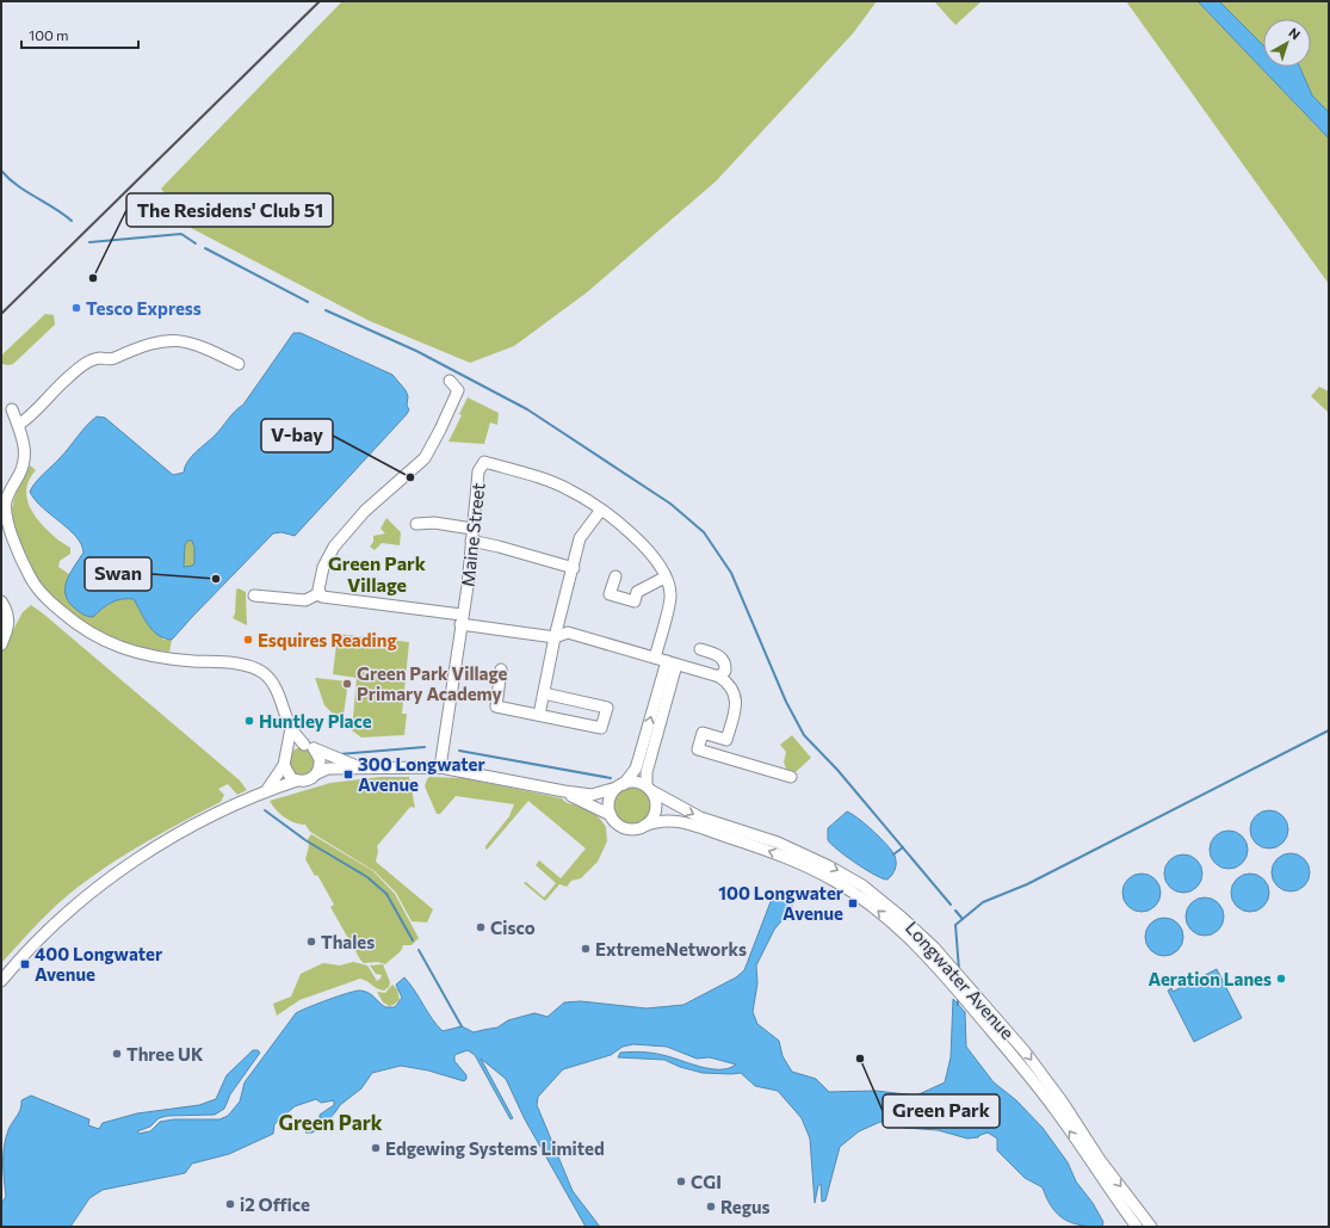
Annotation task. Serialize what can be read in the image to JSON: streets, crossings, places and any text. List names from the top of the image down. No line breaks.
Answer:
{"streets":{"street":["Maine Street","Longwater Avenue"]},"districts":["Green Park Village","Green Park"],"places":{"other":["The Residens' Club 51","Tesco Express","V-bay","Swan","Esquires Reading","Green Park Village Primary Academy","Huntley Place","Cisco","Thales","ExtremeNetworks","Aeration Lanes","Three UK","Green Park","Edgewing Systems Limited","CGI","i2 Office","Regus"],"transit":["300 Longwater Avenue","100 Longwater Avenue","400 Longwater Avenue"]},"scale_bar":"100 m","north":"top right"}
